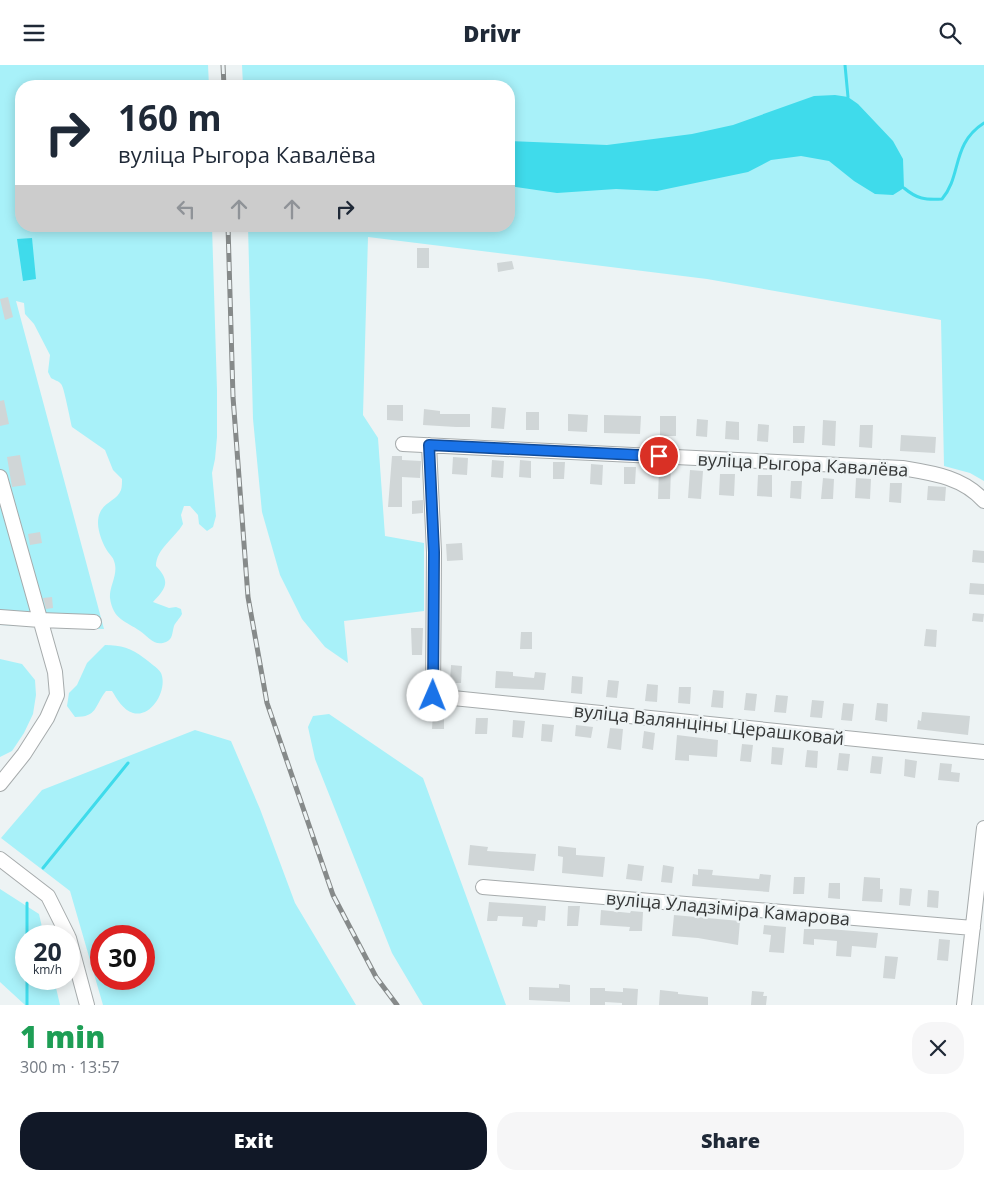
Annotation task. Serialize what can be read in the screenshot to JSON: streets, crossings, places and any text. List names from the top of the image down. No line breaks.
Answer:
{"streets":{"street":["вуліца Рыгора Кавалёва","вуліца Валянціны Церашковай","вуліца Уладзіміра Камарова"]},"crossings":[["вуліца Рыгора Кавалёва","вуліца Валянціны Церашковай"]],"page":{"header":"Drivr","turn":["160 m","вуліца Рыгора Кавалёва"],"speed":"20 km/h","limit":"30","heading":["1 min","300 m · 13:57"],"buttons":["Exit","Share"]}}
